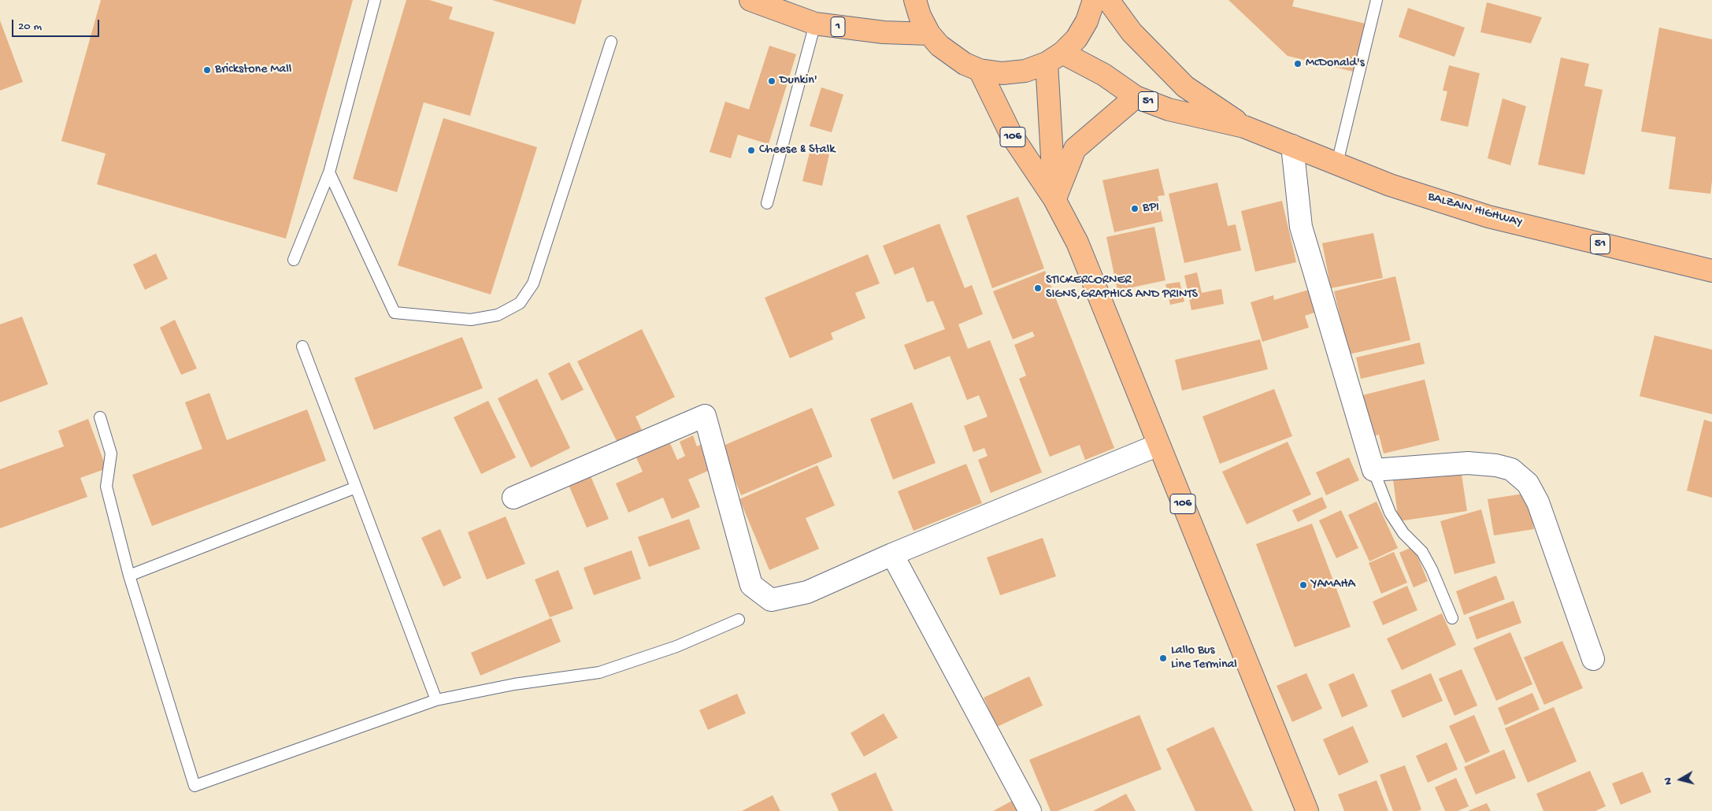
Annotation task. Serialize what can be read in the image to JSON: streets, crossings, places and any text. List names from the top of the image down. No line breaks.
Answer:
{"streets":{"main road":["1","51","106","BALZAIN HIGHWAY"]},"crossings":[["51","106"],["51","BALZAIN HIGHWAY"]],"places":["McDonald's","Brickstone Mall","Dunkin'","Cheese & Stalk","BPI","STICKERCORNER SIGNS,GRAPHICS AND PRINTS","YAMAHA","Lallo Bus Line Terminal"],"scale_bar":"20 m","north":"left"}
